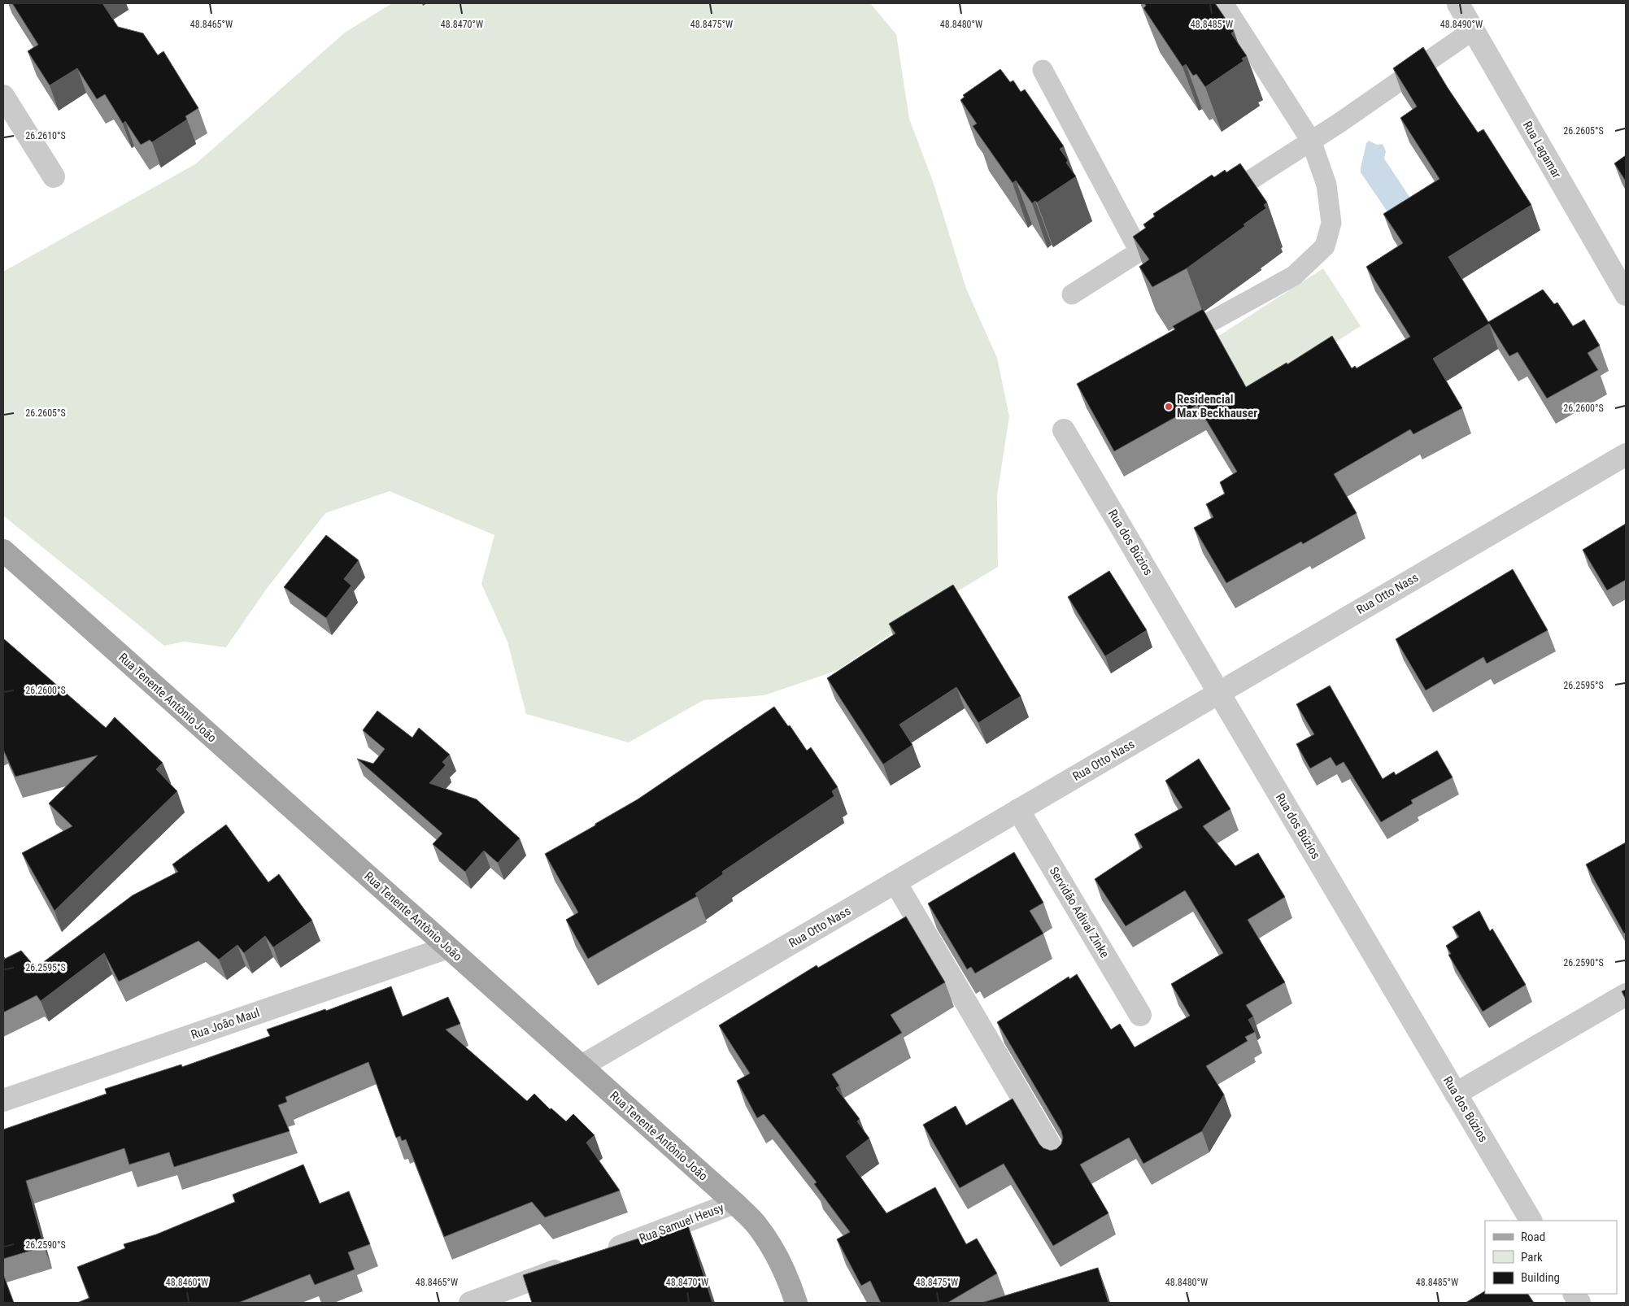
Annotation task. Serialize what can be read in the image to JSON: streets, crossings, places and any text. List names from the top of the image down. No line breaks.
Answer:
{"streets":{"main road":["Rua Tenente Antônio João"],"street":["Rua Lagamar","Rua dos Búzios","Rua Otto Nass","Servidão Adival Zinke","Rua João Maul","Rua Samuel Heusy"]},"crossings":[["Rua dos Búzios","Rua Otto Nass"],["Rua Otto Nass","Rua Tenente Antônio João"],["Rua Otto Nass","Servidão Adival Zinke"],["Rua Tenente Antônio João","Rua João Maul"],["Rua Tenente Antônio João","Rua Samuel Heusy"]],"places":["Residencial Max Beckhauser"],"legend":["Road","Park","Building"],"coordinates":["48.8465°W","48.8470°W","48.8475°W","48.8480°W","48.8485°W","48.8490°W","26.2605°S","26.2610°S","26.2600°S","26.2595°S","26.2590°S","48.8460°W"]}
